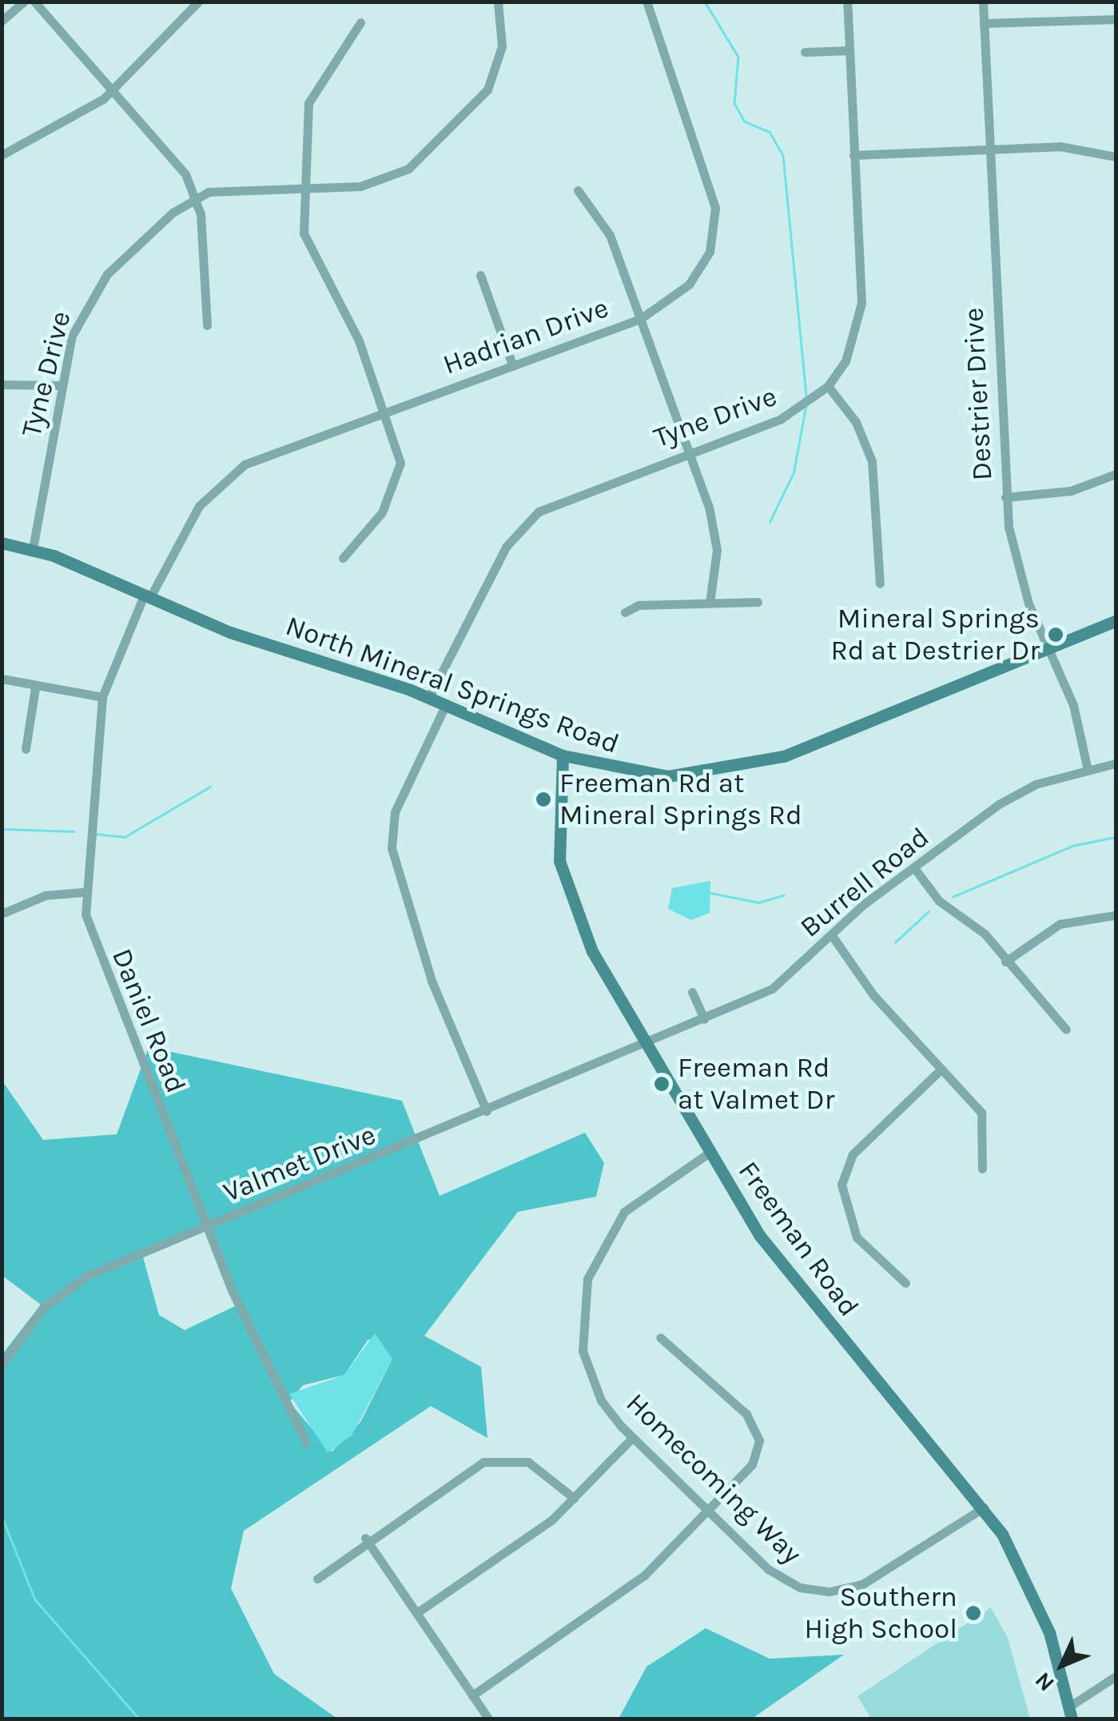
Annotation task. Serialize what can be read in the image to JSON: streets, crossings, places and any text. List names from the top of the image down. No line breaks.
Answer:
{"streets":{"street":["Hadrian Drive","Tyne Drive","Destrier Drive","North Mineral Springs Road","Burrell Road","Daniel Road","Valmet Drive","Freeman Road","Homecoming Way"]},"crossings":[["Hadrian Drive","North Mineral Springs Road"],["Hadrian Drive","Daniel Road"],["Tyne Drive","North Mineral Springs Road"],["Destrier Drive","North Mineral Springs Road"],["Destrier Drive","Burrell Road"],["North Mineral Springs Road","Daniel Road"],["North Mineral Springs Road","Freeman Road"],["Burrell Road","Valmet Drive"],["Burrell Road","Freeman Road"],["Daniel Road","Valmet Drive"],["Valmet Drive","Freeman Road"],["Freeman Road","Homecoming Way"]],"places":["Mineral Springs Rd at Destrier Dr","Freeman Rd at Mineral Springs Rd","Freeman Rd at Valmet Dr","Southern High School"],"north":"bottom left"}
